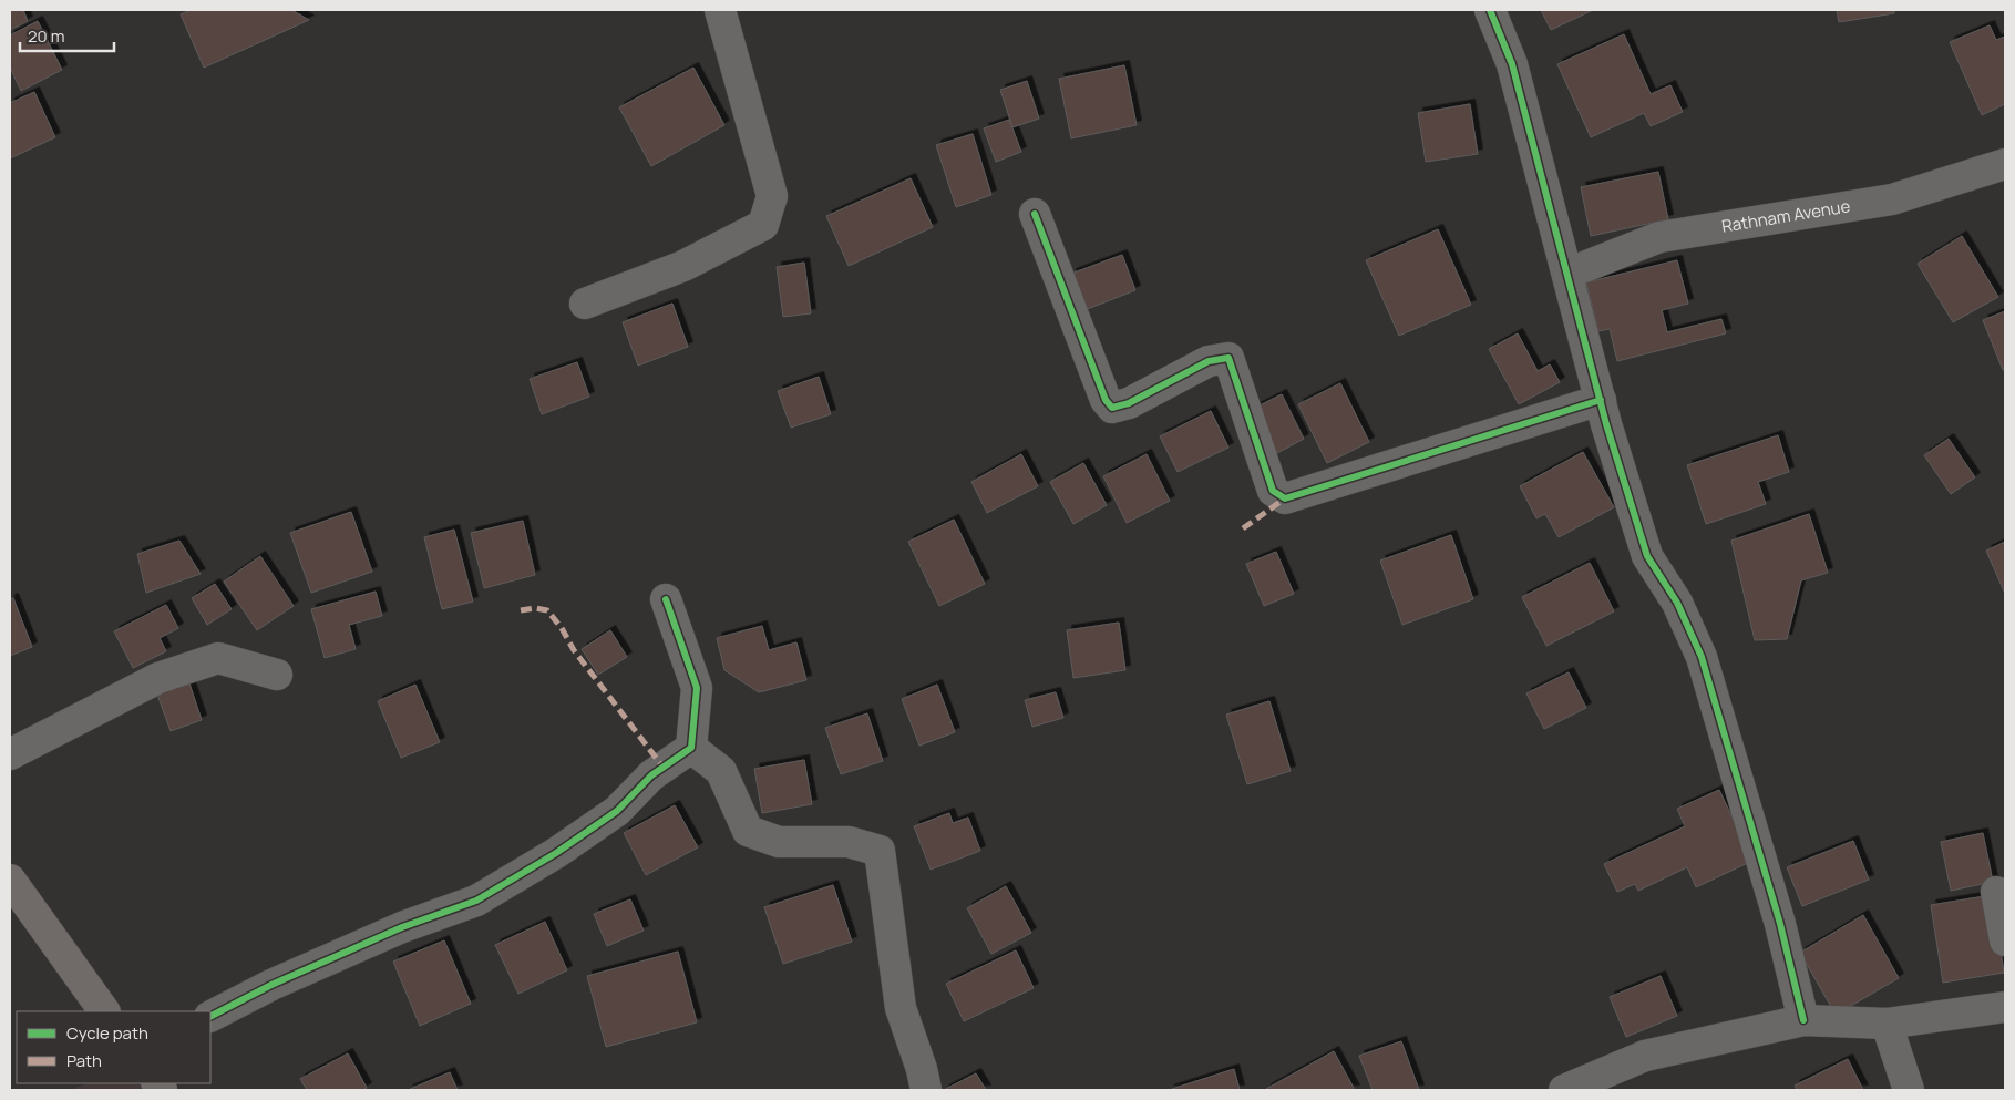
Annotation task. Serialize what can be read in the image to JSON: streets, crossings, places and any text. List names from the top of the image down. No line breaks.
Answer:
{"streets":{"street":["Rathnam Avenue"]},"legend":["Cycle path","Path"],"scale_bar":"20 m"}
